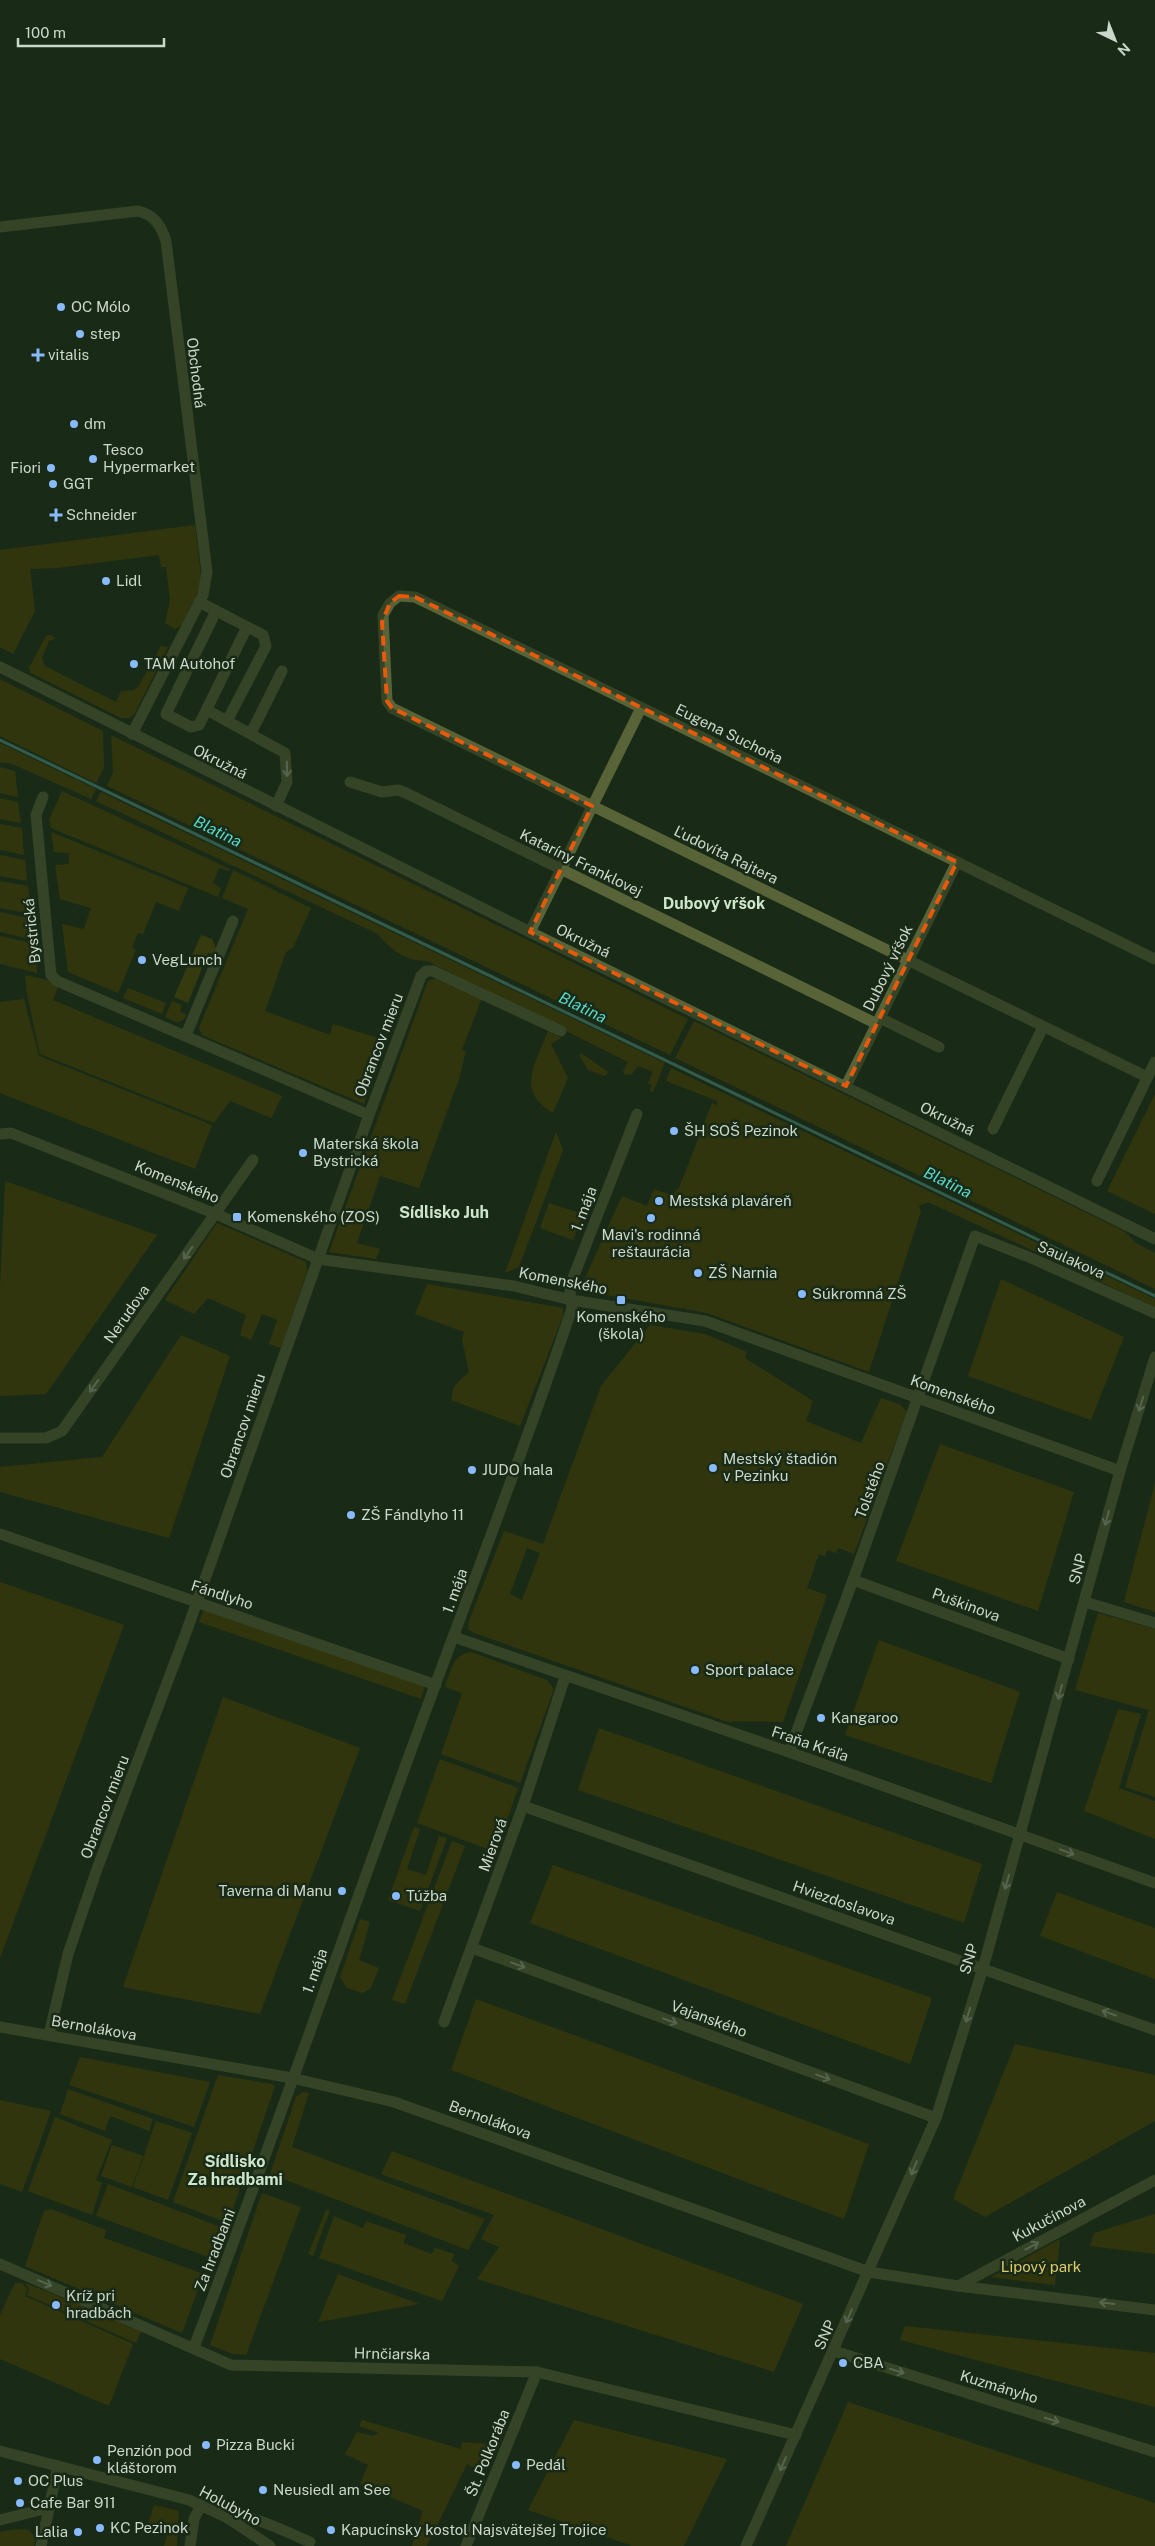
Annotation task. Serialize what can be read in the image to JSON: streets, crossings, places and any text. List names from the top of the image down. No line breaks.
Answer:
{"streets":{"street":["Obchodná","Eugena Suchoňa","Okružná","Ľudovíta Rajtera","Kataríny Franklovej","Bystrická","Dubový vŕšok","Obrancov mieru","Komenského","1. mája","Saulakova","Nerudova","Tolstého","SNP","Fándlyho","Puškinova","Fraňa Kráľa","Mierová","Hviezdoslavova","Vajanského","Bernolákova","Kukučínova","Za hradbami","Hrnčiarska","Kuzmányho","Št. Polkorába","Holubyho"]},"crossings":[["Obchodná","Okružná"],["Eugena Suchoňa","Ľudovíta Rajtera"],["Eugena Suchoňa","Dubový vŕšok"],["Okružná","Dubový vŕšok"],["Ľudovíta Rajtera","Dubový vŕšok"],["Kataríny Franklovej","Dubový vŕšok"],["Bystrická","Obrancov mieru"],["Obrancov mieru","Komenského"],["Obrancov mieru","Fándlyho"],["Obrancov mieru","Bernolákova"],["Komenského","1. mája"],["Komenského","Nerudova"],["Komenského","Tolstého"],["Komenského","SNP"],["1. mája","Fándlyho"],["1. mája","Fraňa Kráľa"],["1. mája","Bernolákova"],["1. mája","Za hradbami"],["Saulakova","Tolstého"],["Tolstého","Puškinova"],["Tolstého","Fraňa Kráľa"],["SNP","Puškinova"],["SNP","Fraňa Kráľa"],["SNP","Hviezdoslavova"],["SNP","Vajanského"],["SNP","Bernolákova"],["SNP","Hrnčiarska"],["SNP","Kuzmányho"],["Fraňa Kráľa","Mierová"],["Mierová","Hviezdoslavova"],["Mierová","Vajanského"],["Bernolákova","Kukučínova"],["Bernolákova","Za hradbami"],["Za hradbami","Hrnčiarska"],["Hrnčiarska","Št. Polkorába"]],"one_way":["Nerudova","SNP","Vajanského","Kukučínova","Kuzmányho"],"districts":["Dubový vŕšok","Sídlisko Juh","Sídlisko Za hradbami"],"water":["Blatina"],"parks":["Lipový park"],"places":{"other":["OC Mólo","step","dm","Tesco Hypermarket","Fiori","GGT","Lidl","TAM Autohof","VegLunch","ŠH SOŠ Pezinok","Materská škola Bystrická","Mestská plaváreň","Mavi's rodinná reštaurácia","ZŠ Narnia","Súkromná ZŠ","Mestský štadión v Pezinku","JUDO hala","ZŠ Fándlyho 11","Sport palace","Kangaroo","Taverna di Manu","Túžba","Kríž pri hradbách","CBA","Pizza Bucki","Penzión pod kláštorom","Pedál","OC Plus","Neusiedl am See","Cafe Bar 911","KC Pezinok","Kapucínsky kostol Najsvätejšej Trojice","Lalia"],"health":["vitalis","Schneider"],"transit":["Komenského (ZOS)","Komenského (škola)"]},"scale_bar":"100 m","north":"bottom right"}
